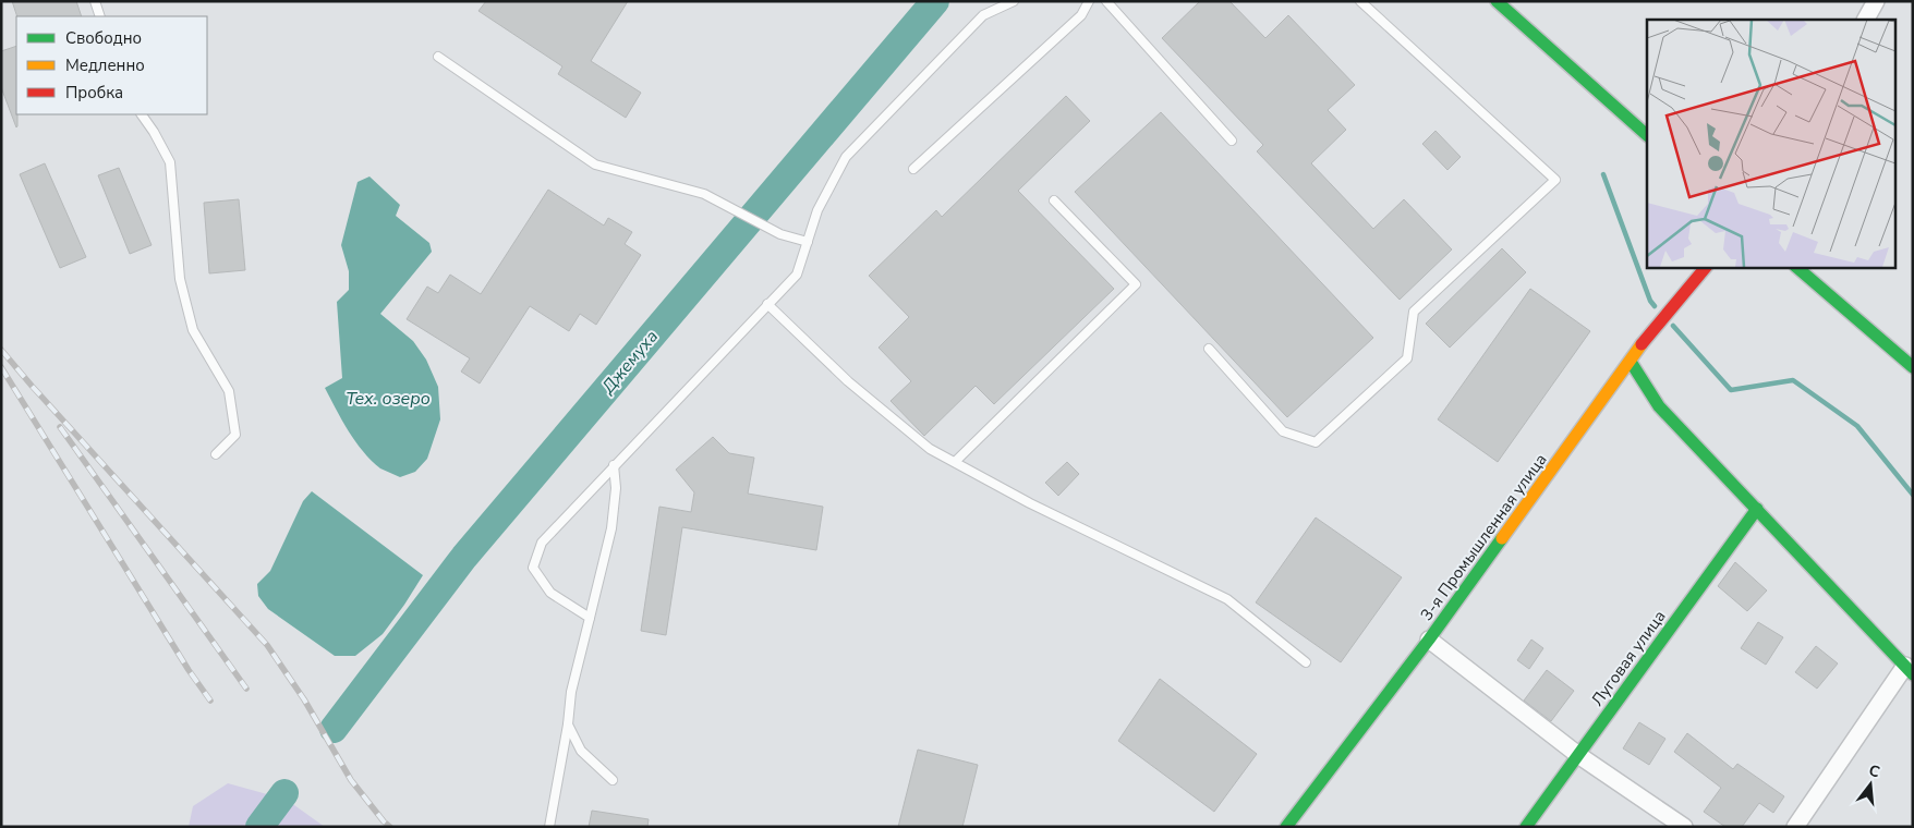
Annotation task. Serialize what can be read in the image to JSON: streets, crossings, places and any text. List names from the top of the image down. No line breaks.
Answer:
{"streets":{"street":["3-я Промышленная улица","Луговая улица"]},"water":["Джемуха","Тех. озеро"],"legend":["Свободно","Медленно","Пробка"],"north":"top"}
